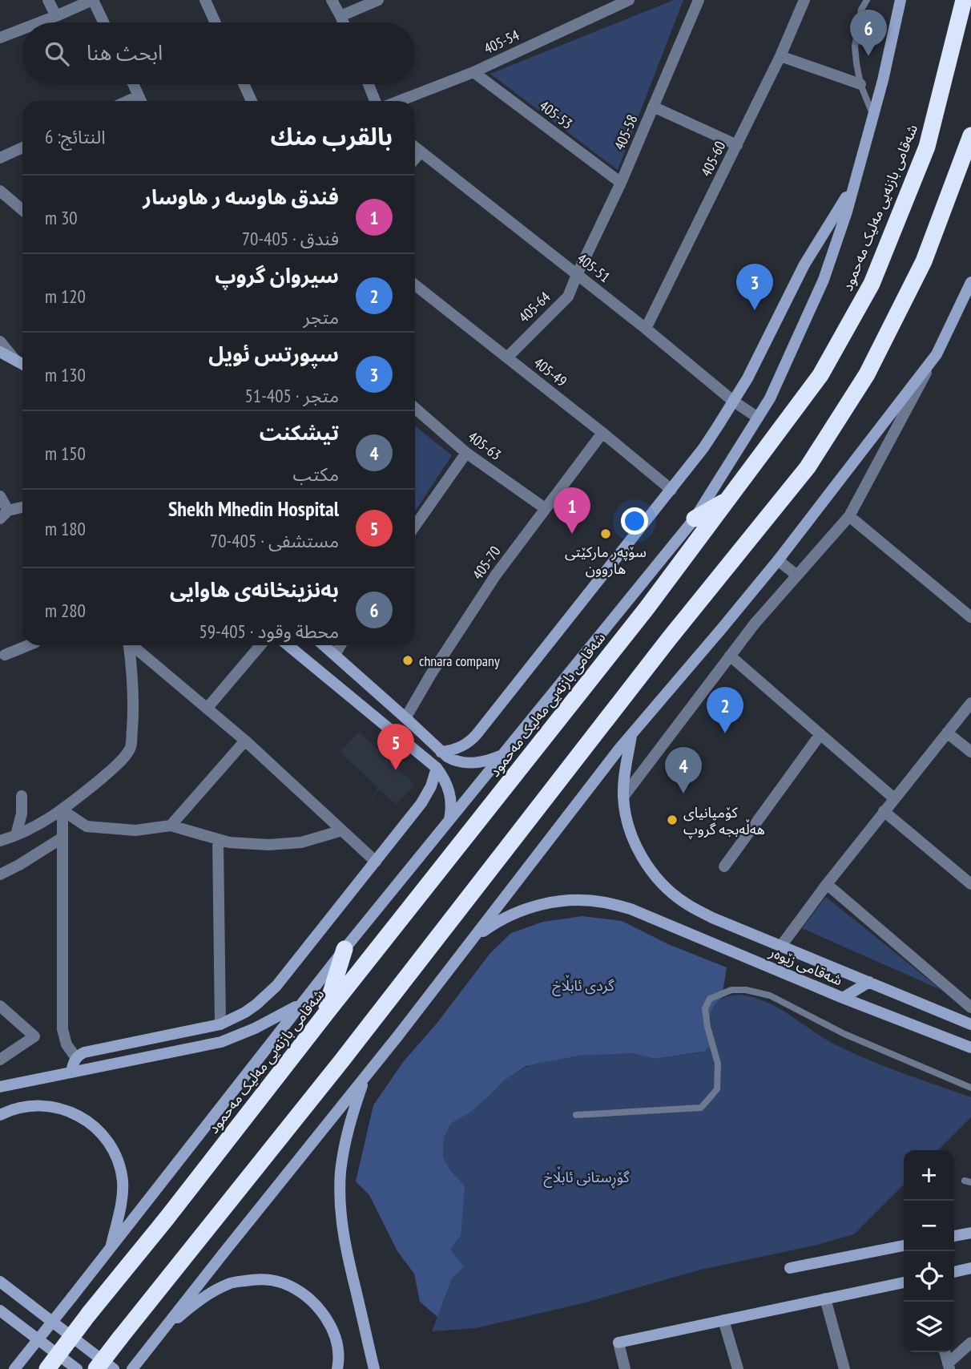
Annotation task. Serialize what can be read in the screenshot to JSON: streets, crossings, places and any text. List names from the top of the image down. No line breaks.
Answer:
{"streets":{"highway":["شەقامی بازنەیی مەلیک مەحمود"],"main road":["شەقامی زێوەر"],"street":["405-54","405-53","405-58","405-60","405-51","405-64","405-49","405-63","405-70"]},"crossings":[["405-54","405-53"],["405-53","405-58"],["405-58","405-51"],["405-58","405-64"],["405-60","405-51"],["405-51","405-64"],["405-64","405-49"],["405-49","405-70"],["405-63","405-70"]],"parks":["گردی ئابڵاخ","گۆڕستانی ئابڵاخ"],"places":["سۆپەر ماركێتی هاروون","chnara company","کۆمپانیای ھەڵەبجە گروپ"],"page":{"pins":["6","3","1","2","5","4"],"search":"ابحث هنا","heading":["بالقرب منك","النتائج: 6"],"list":[{"mark":"1","name":"فندق هاوسه ر هاوسار","note":"فندق · 405-70","value":"30 m"},{"mark":"2","name":"سیروان گروپ","note":"متجر","value":"120 m"},{"mark":"3","name":"سپورتس ئويل","note":"متجر · 405-51","value":"130 m"},{"mark":"4","name":"تيشكنت","note":"مكتب","value":"150 m"},{"mark":"5","name":"Shekh Mhedin Hospital","note":"مستشفى · 405-70","value":"180 m"},{"mark":"6","name":"بەنزینخانەی ھاوایی","note":"محطة وقود · 405-59","value":"280 m"}],"map_buttons":["+","−"]}}
